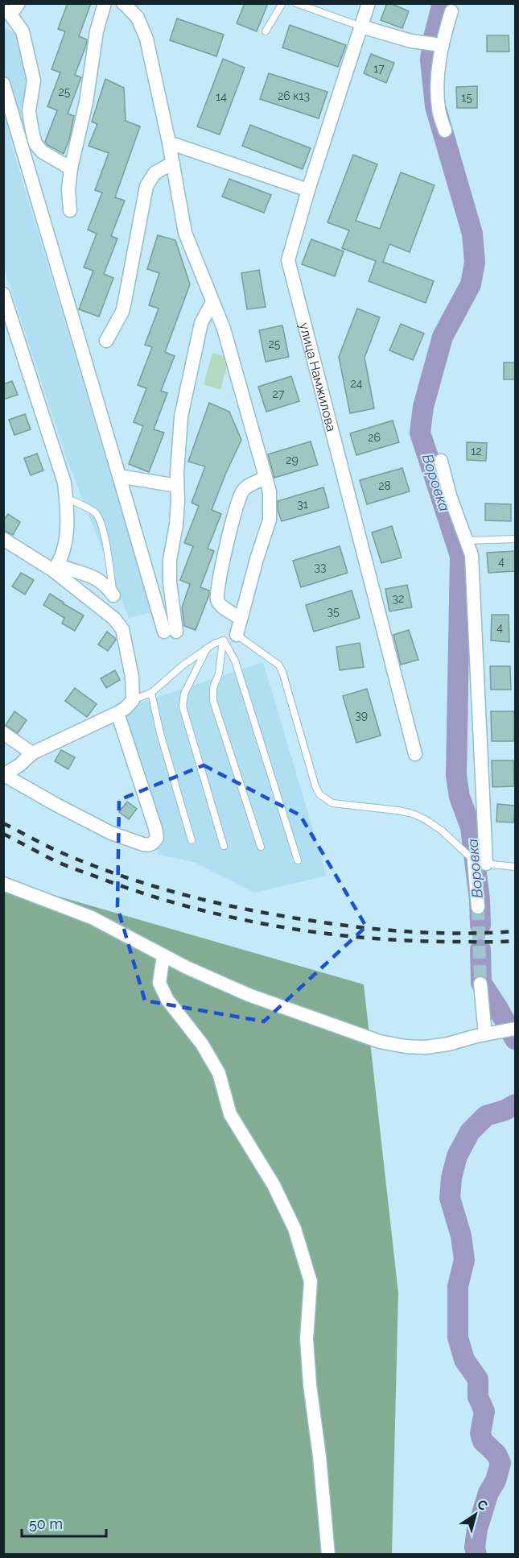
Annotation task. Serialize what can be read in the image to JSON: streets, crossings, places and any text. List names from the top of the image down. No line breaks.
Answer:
{"streets":{"street":["улица Намжилова"]},"water":["Воровка"],"house_numbers":["17","25","26 к13","14","15","25","24","27","26","12","29","28","31","4","33","32","35","4","39"],"scale_bar":"50 m","north":"top right"}
